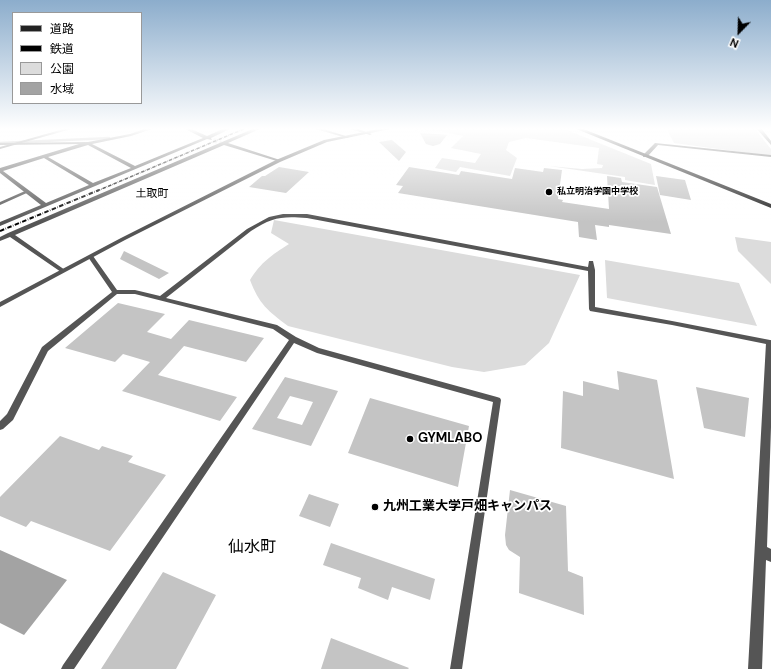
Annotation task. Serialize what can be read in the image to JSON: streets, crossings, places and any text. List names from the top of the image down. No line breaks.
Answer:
{"districts":["土取町","仙水町"],"places":["私立明治学園中学校","GYMLABO","九州工業大学戸畑キャンパス"],"legend":["道路","鉄道","公園","水域"],"north":"bottom left"}
